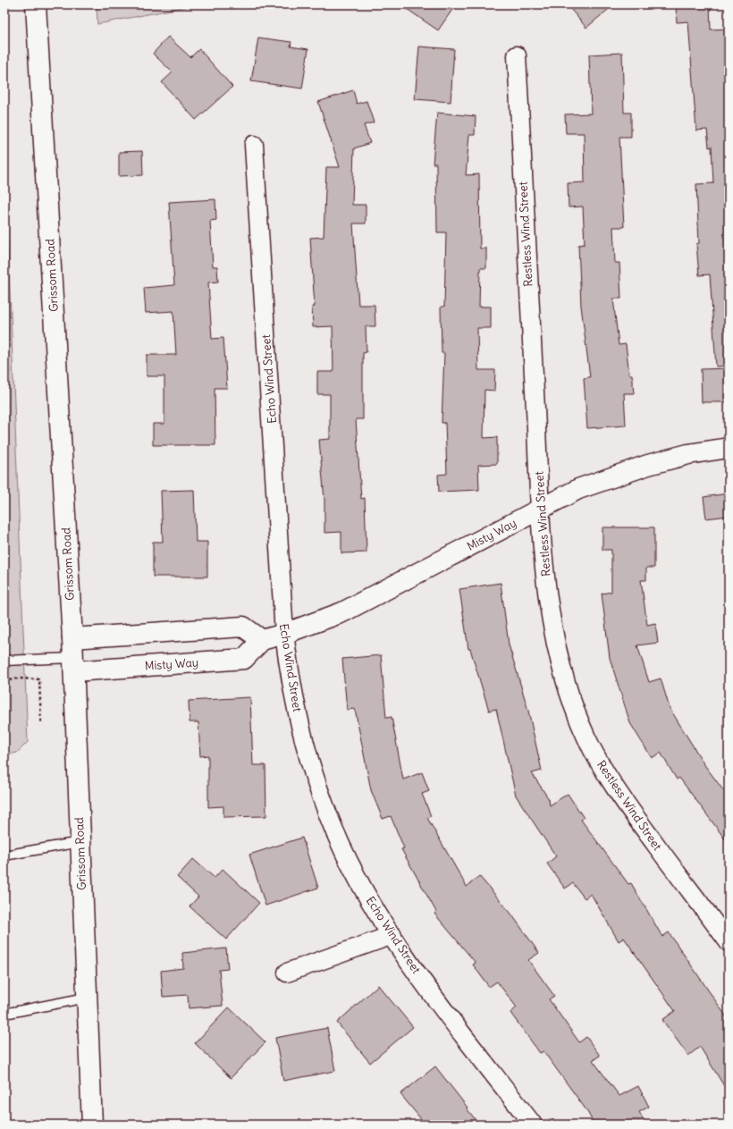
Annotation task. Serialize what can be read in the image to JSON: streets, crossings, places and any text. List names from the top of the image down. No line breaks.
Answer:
{"streets":{"main road":["Grissom Road","Misty Way"],"street":["Restless Wind Street","Echo Wind Street"]},"crossings":[["Restless Wind Street","Misty Way"],["Grissom Road","Misty Way"],["Echo Wind Street","Misty Way"]]}
